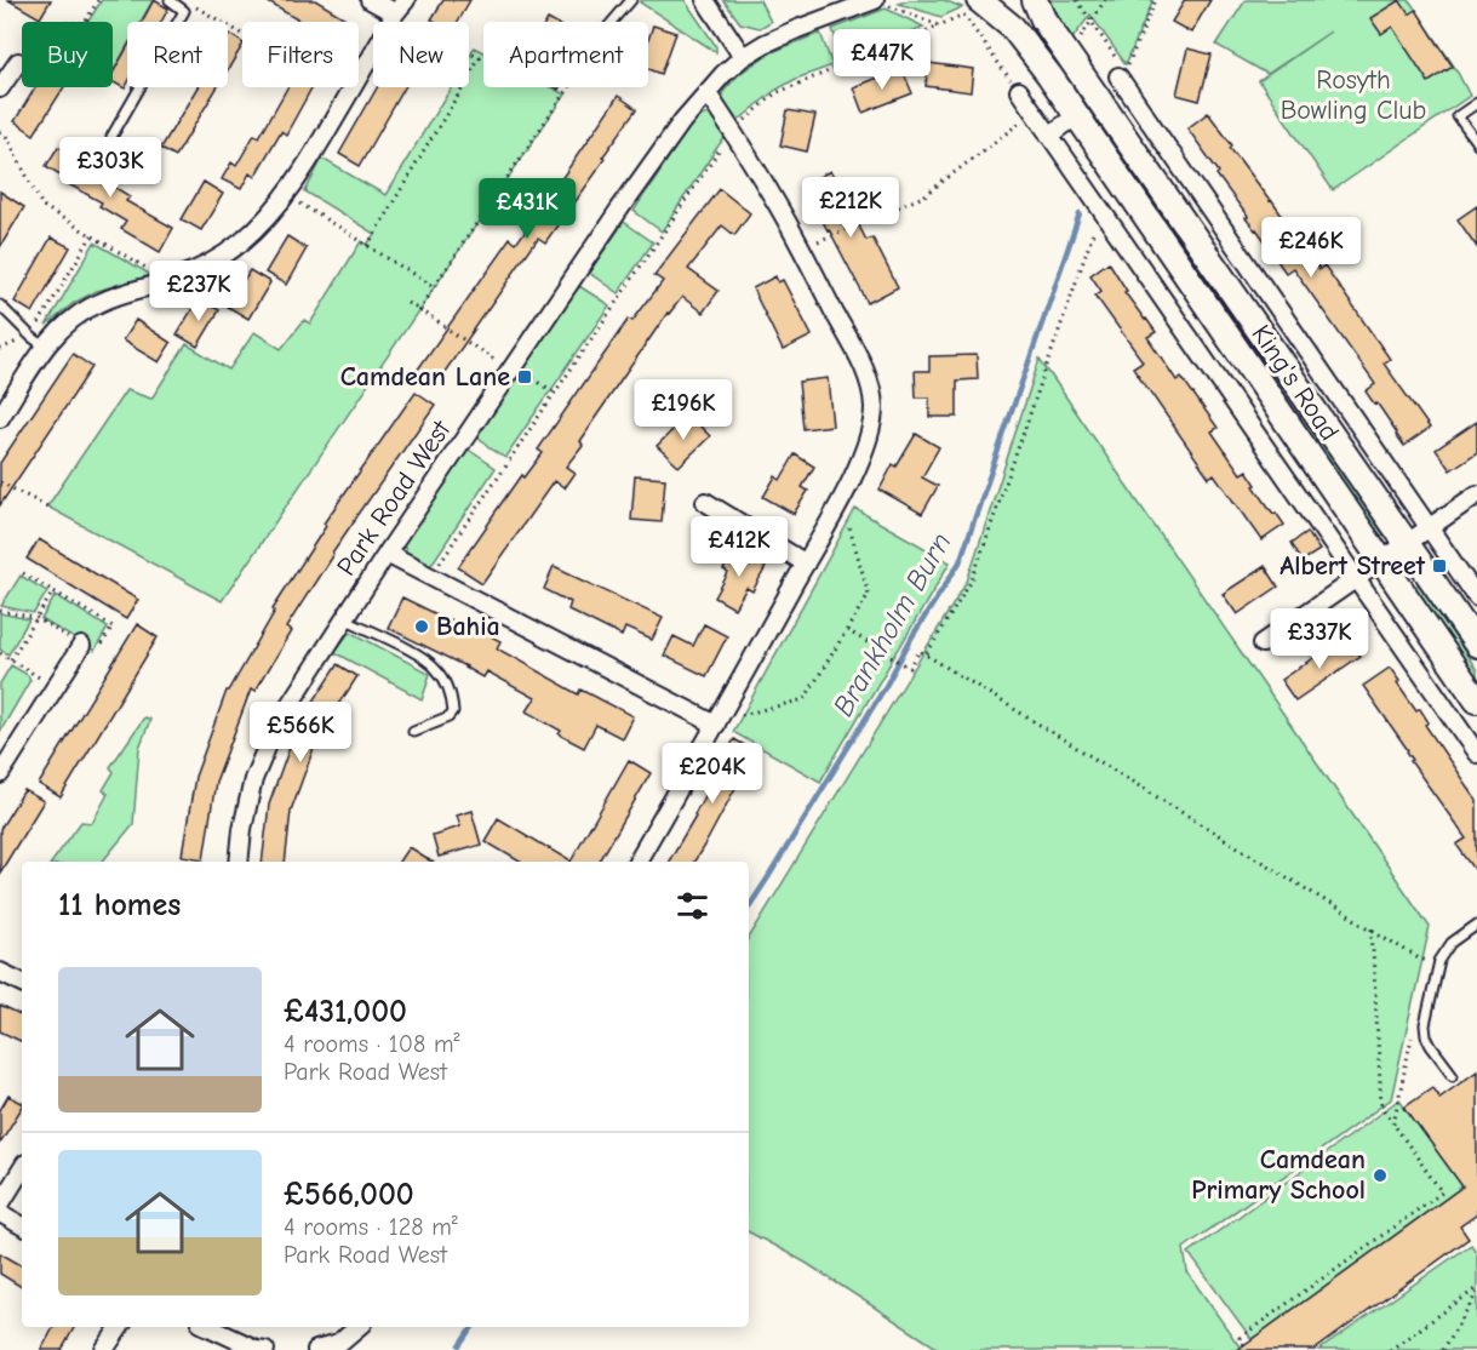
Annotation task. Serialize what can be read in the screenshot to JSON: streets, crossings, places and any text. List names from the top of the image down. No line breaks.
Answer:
{"streets":{"main road":["King's Road"],"street":["Park Road West"]},"water":["Brankholm Burn"],"parks":["Rosyth Bowling Club"],"places":{"transit":["Camdean Lane","Albert Street"],"other":["Bahia","Camdean Primary School"]},"page":{"chip":["Buy","Rent","Filters","New","Apartment"],"price":["£447K","£303K","£212K","£431K","£246K","£237K","£196K","£412K","£337K","£566K","£204K"],"heading":"11 homes","list":[{"name":"£431,000","note":"4 rooms · 108 m² · Park Road West"},{"name":"£566,000","note":"4 rooms · 128 m² · Park Road West"}]}}
